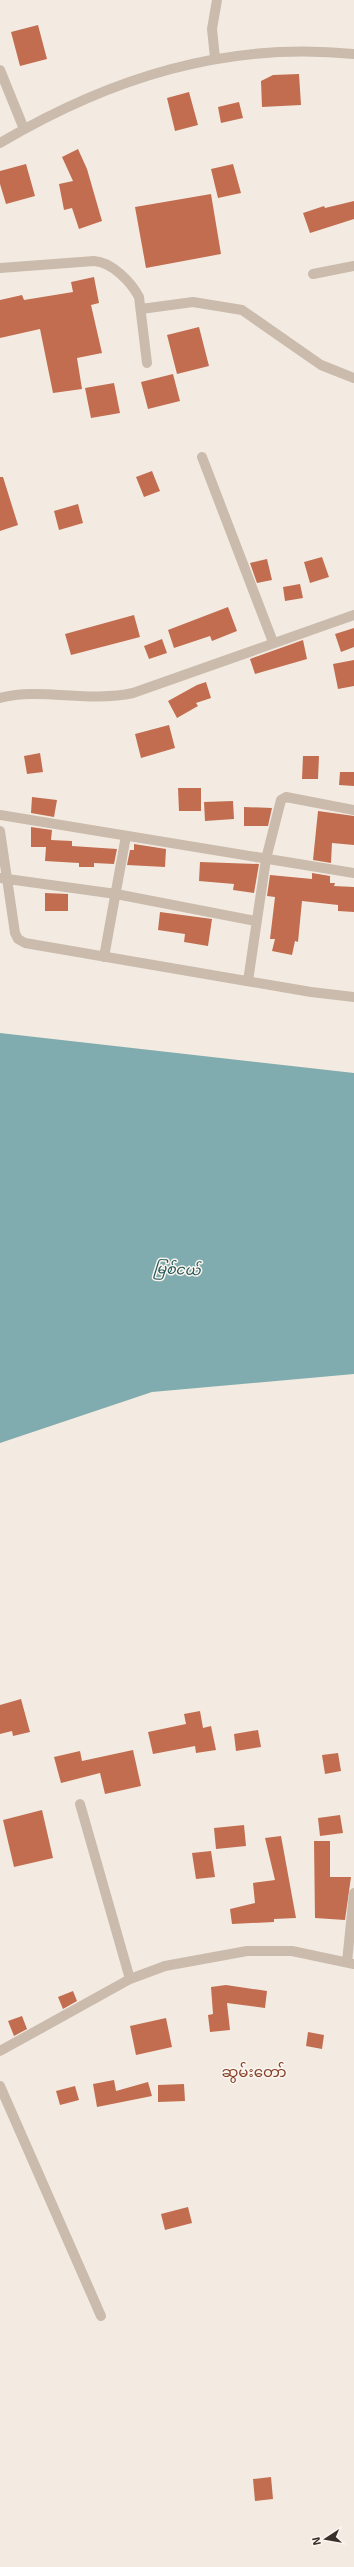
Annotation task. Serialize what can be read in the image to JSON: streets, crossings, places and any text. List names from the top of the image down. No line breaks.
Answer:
{"districts":["ဆွမ်းတော်"],"water":["မြစ်ငယ်"],"north":"left"}
